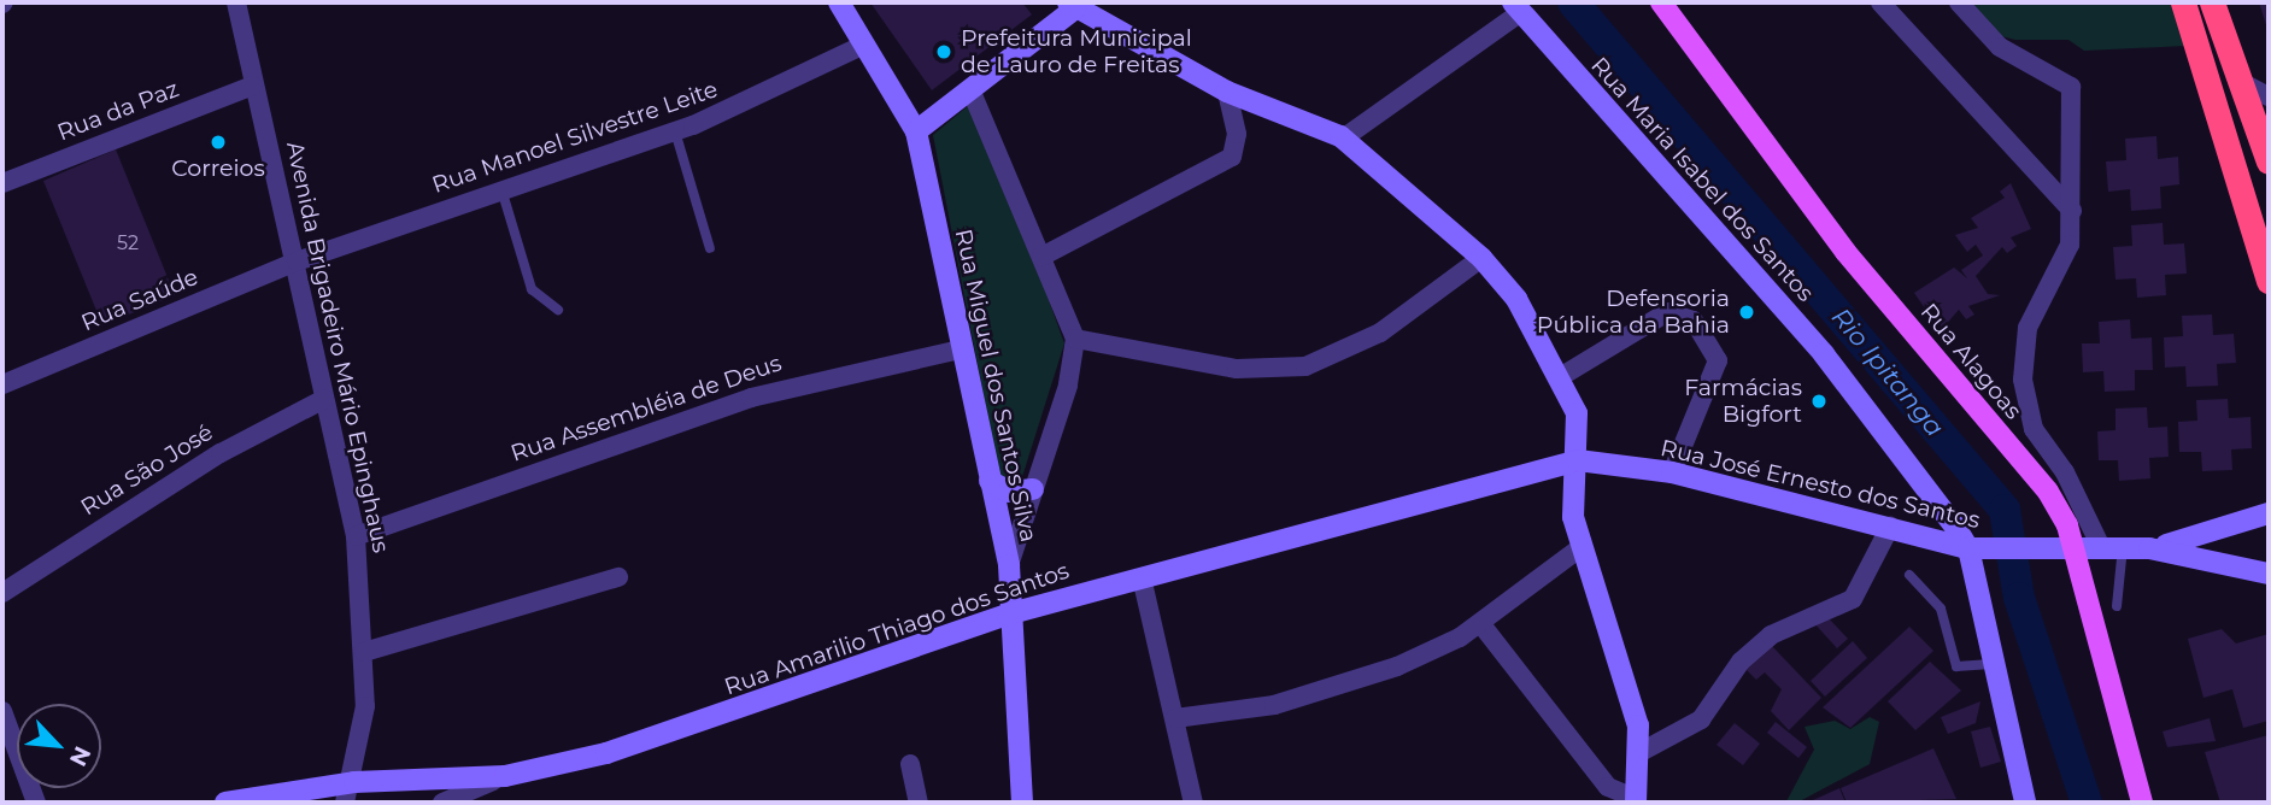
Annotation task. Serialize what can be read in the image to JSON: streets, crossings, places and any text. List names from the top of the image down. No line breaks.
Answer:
{"streets":{"main road":["Rua Maria Isabel dos Santos","Rua Alagoas","Rua Miguel dos Santos Silva","Rua José Ernesto dos Santos","Rua Amarilio Thiago dos Santos"],"street":["Rua da Paz","Rua Manoel Silvestre Leite","Rua Saúde","Avenida Brigadeiro Mário Epinghaus","Rua Assembléia de Deus","Rua São José"]},"crossings":[["Rua da Paz","Avenida Brigadeiro Mário Epinghaus"],["Rua Manoel Silvestre Leite","Rua Saúde"],["Rua Manoel Silvestre Leite","Avenida Brigadeiro Mário Epinghaus"],["Rua Manoel Silvestre Leite","Rua Miguel dos Santos Silva"],["Rua Maria Isabel dos Santos","Rua José Ernesto dos Santos"],["Rua Saúde","Avenida Brigadeiro Mário Epinghaus"],["Avenida Brigadeiro Mário Epinghaus","Rua Assembléia de Deus"],["Avenida Brigadeiro Mário Epinghaus","Rua São José"],["Avenida Brigadeiro Mário Epinghaus","Rua Amarilio Thiago dos Santos"],["Rua Alagoas","Rua José Ernesto dos Santos"],["Rua Miguel dos Santos Silva","Rua Assembléia de Deus"],["Rua Miguel dos Santos Silva","Rua Amarilio Thiago dos Santos"],["Rua José Ernesto dos Santos","Rua Amarilio Thiago dos Santos"]],"water":["Rio Ipitanga"],"places":["Prefeitura Municipal de Lauro de Freitas","Correios","Defensoria Pública da Bahia","Farmácias Bigfort"],"house_numbers":["52"],"north":"bottom right"}
